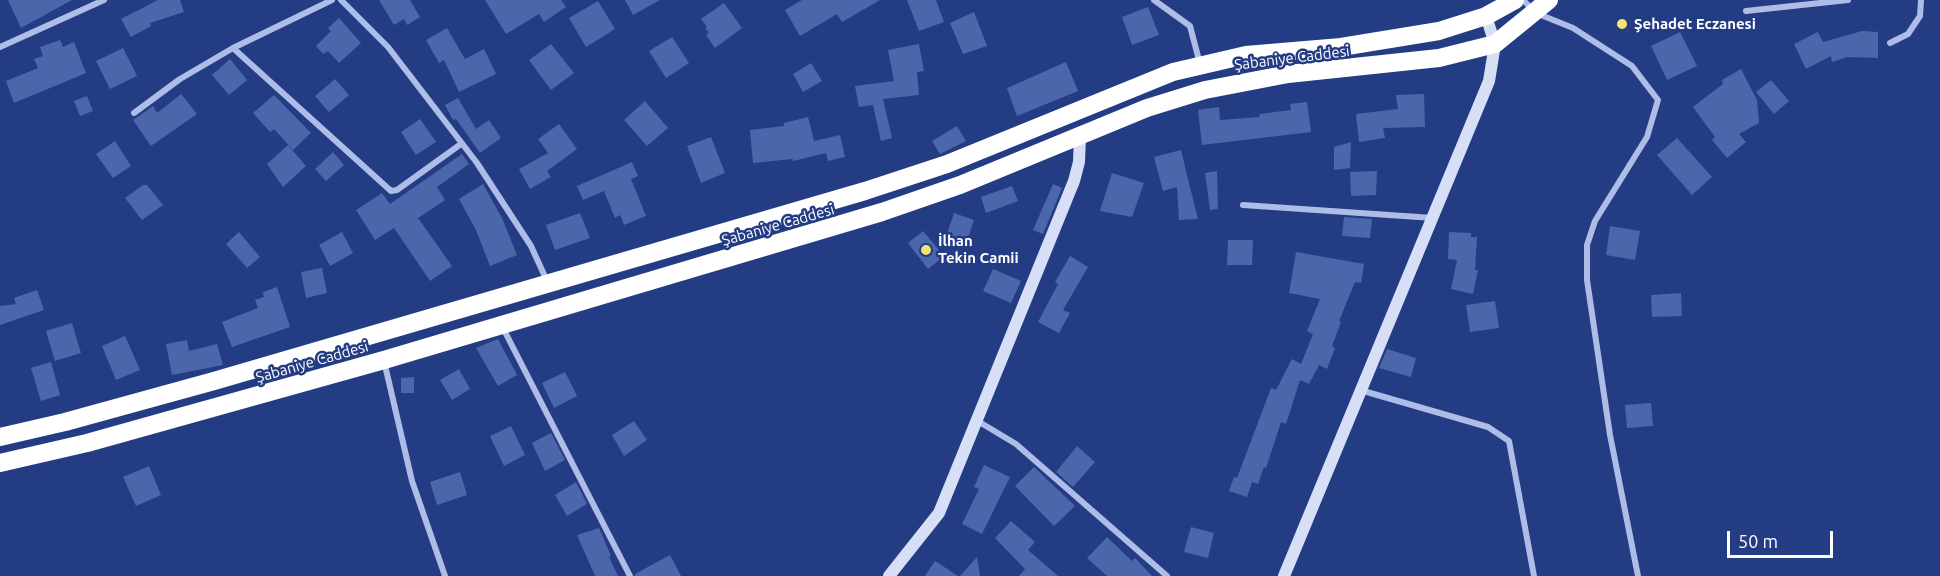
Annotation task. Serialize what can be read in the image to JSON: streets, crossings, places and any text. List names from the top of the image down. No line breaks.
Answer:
{"streets":{"highway":["Şabaniye Caddesi"]},"places":["Şehadet Eczanesi","İlhan Tekin Camii"],"scale_bar":"50 m"}
